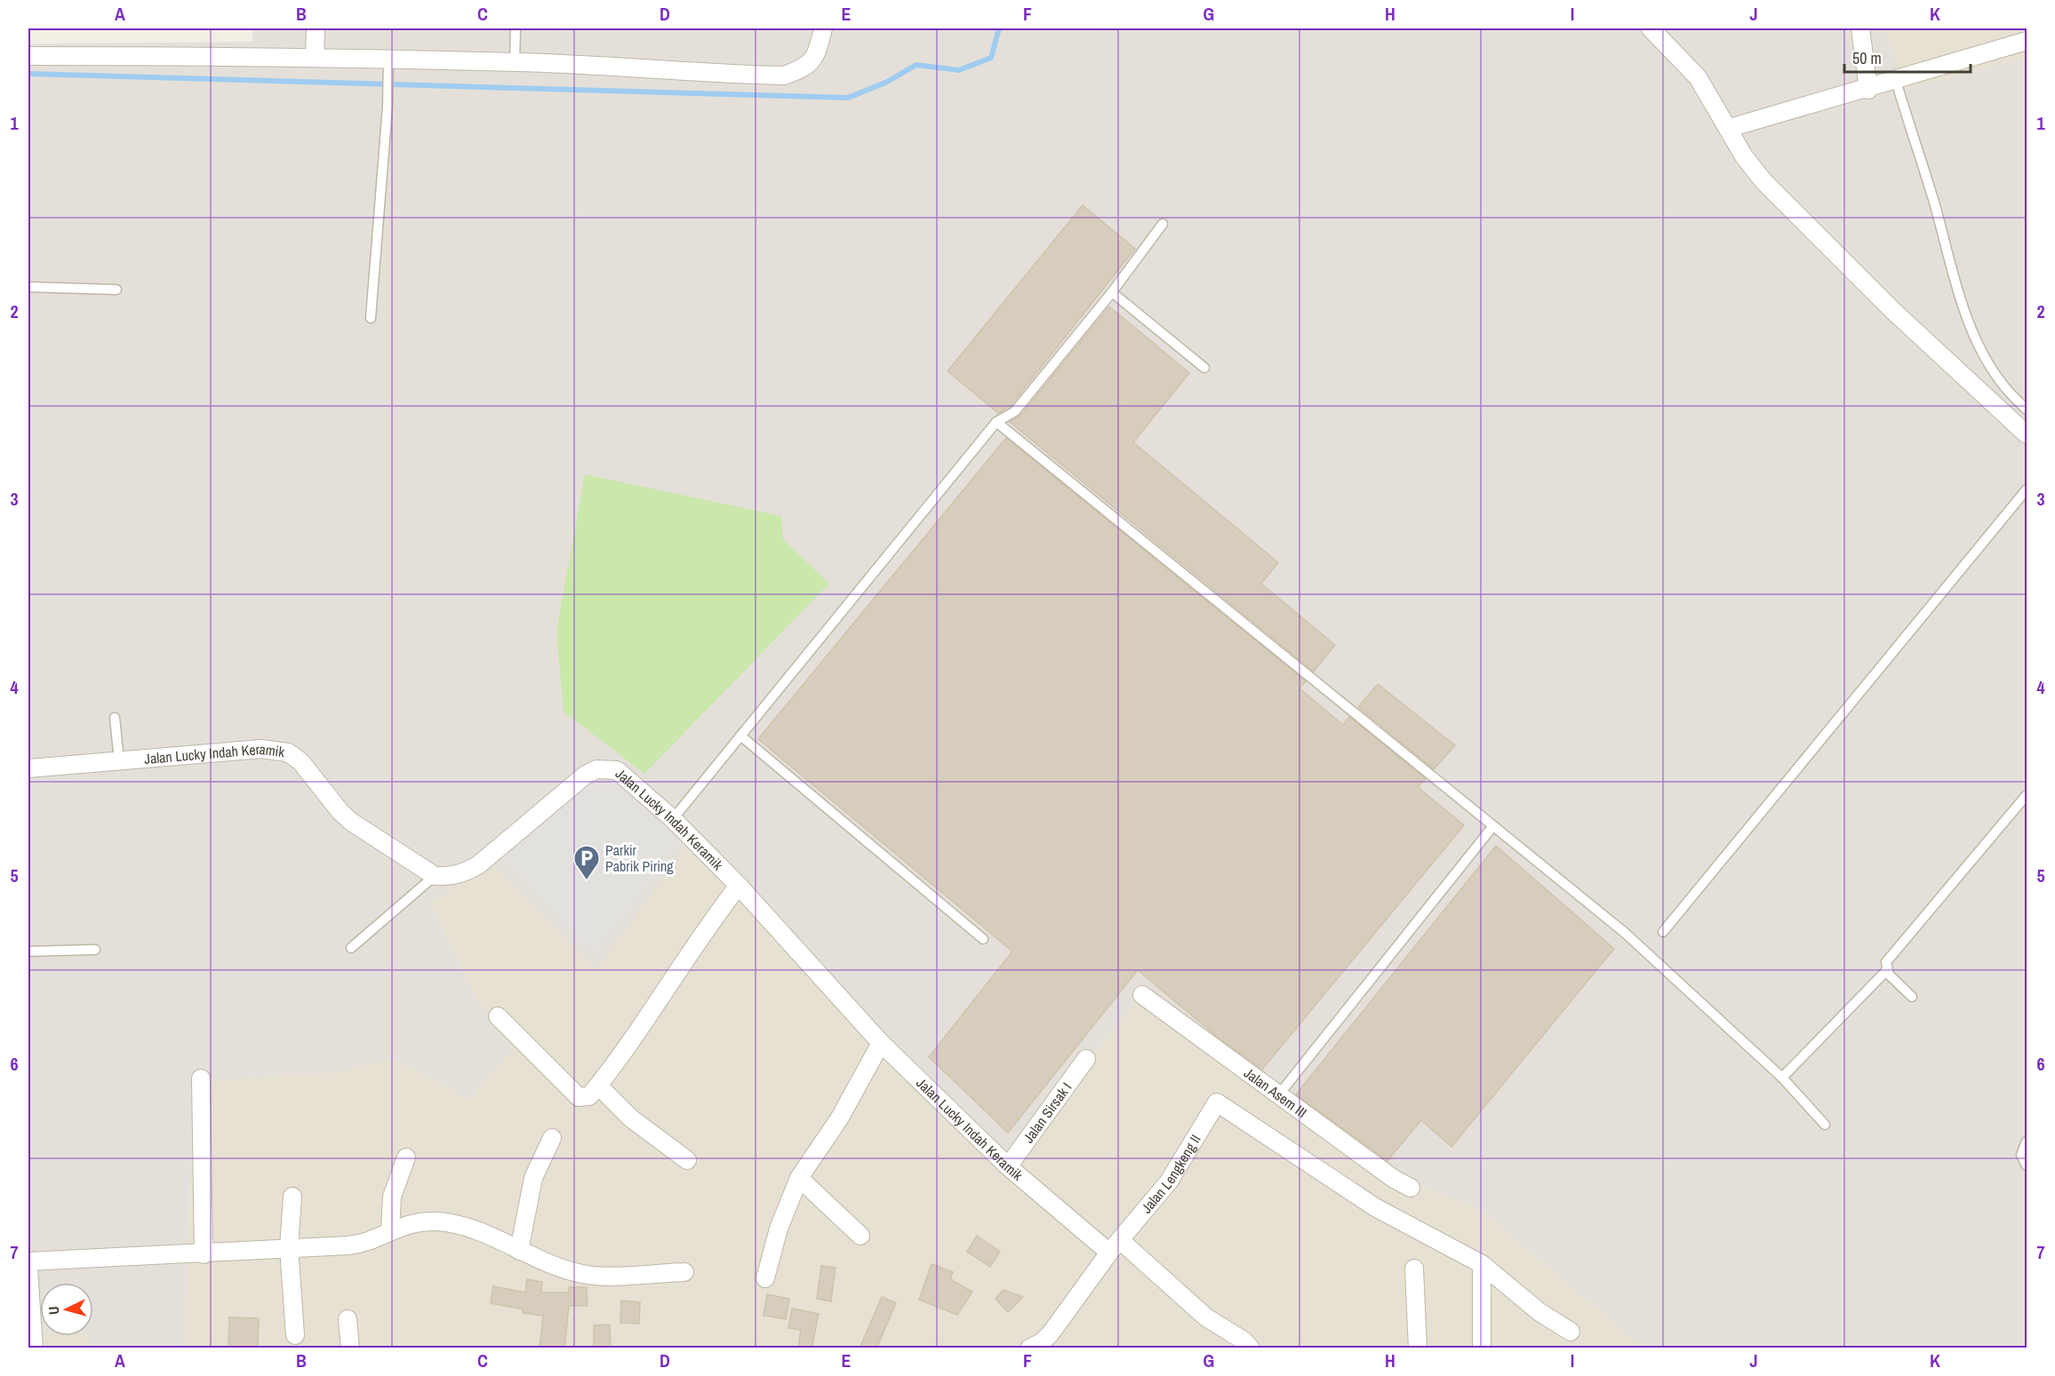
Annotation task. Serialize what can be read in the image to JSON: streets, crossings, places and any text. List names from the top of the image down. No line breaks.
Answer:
{"streets":{"street":["Jalan Lucky Indah Keramik","Jalan Asem III","Jalan Sirsak I","Jalan Lengkeng II"]},"crossings":[["Jalan Lucky Indah Keramik","Jalan Sirsak I"],["Jalan Lucky Indah Keramik","Jalan Lengkeng II"]],"places":{"parking":["Parkir Pabrik Piring"]},"scale_bar":"50 m","north":"left","grid":{"columns":["A","B","C","D","E","F","G","H","I","J","K"],"rows":["1","2","3","4","5","6","7"]}}
